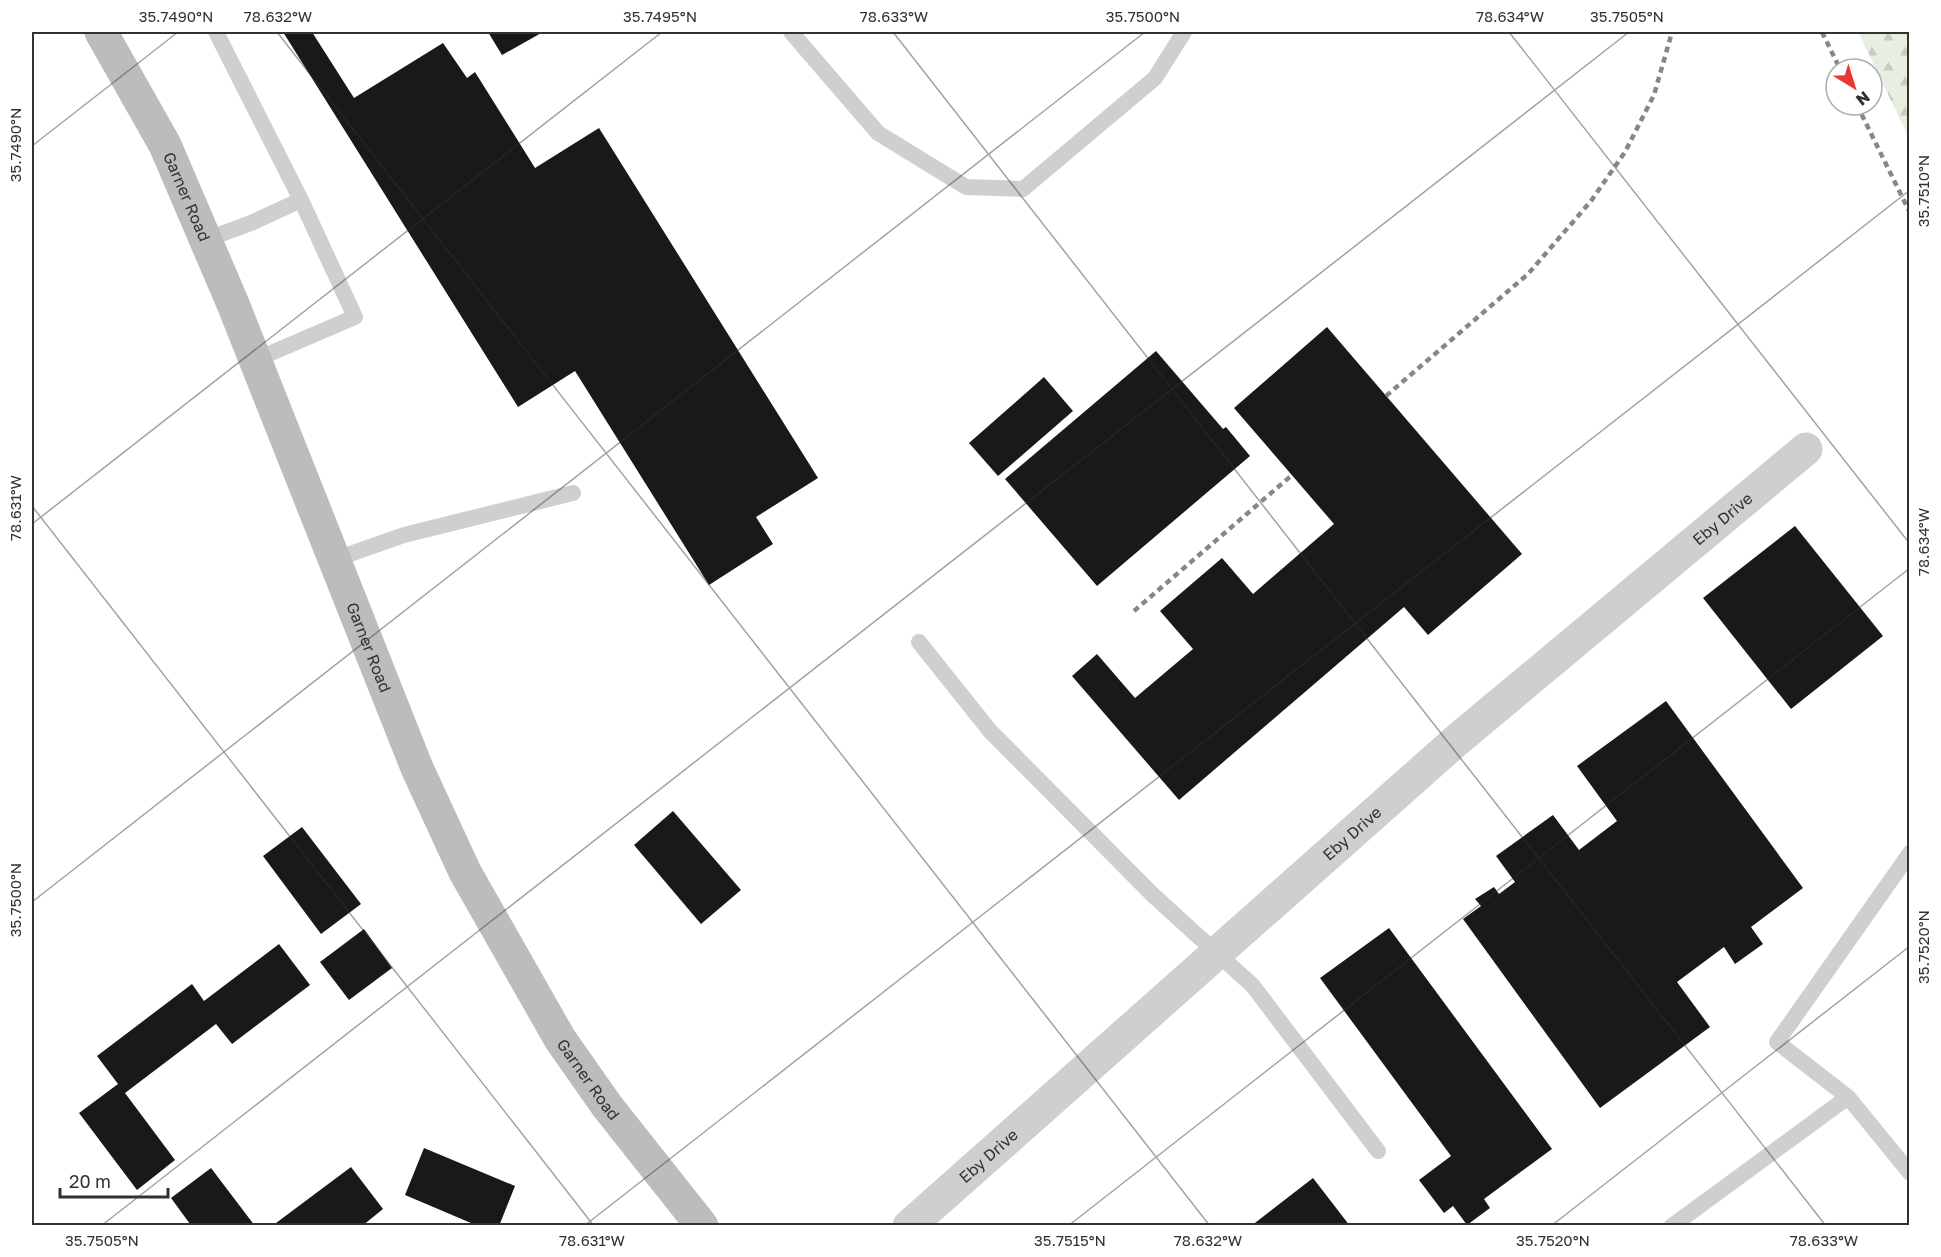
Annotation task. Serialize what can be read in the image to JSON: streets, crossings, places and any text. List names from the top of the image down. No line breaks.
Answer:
{"streets":{"main road":["Garner Road"],"street":["Eby Drive"]},"scale_bar":"20 m","north":"bottom right","coordinates":["35.7490°N","78.632°W","35.7495°N","78.633°W","35.7500°N","78.634°W","35.7505°N","35.7510°N","78.631°W","35.7520°N","35.7515°N"]}
